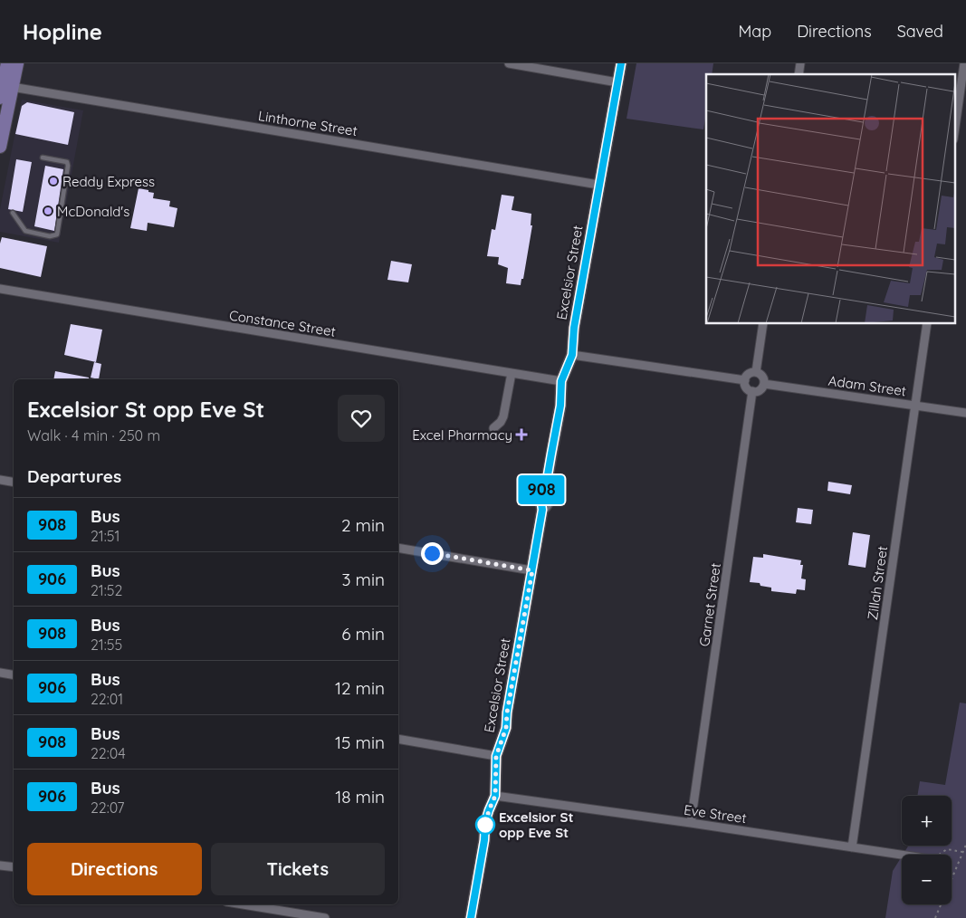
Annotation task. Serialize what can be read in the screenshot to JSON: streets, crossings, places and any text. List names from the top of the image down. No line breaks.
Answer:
{"streets":{"street":["Linthorne Street","Excelsior Street","Constance Street","Adam Street","Zillah Street","Garnet Street","Eve Street"]},"crossings":[["Linthorne Street","Excelsior Street"],["Excelsior Street","Constance Street"],["Excelsior Street","Eve Street"],["Adam Street","Zillah Street"],["Adam Street","Garnet Street"],["Zillah Street","Eve Street"],["Garnet Street","Eve Street"]],"places":{"other":["Reddy Express","McDonald's","Excelsior St opp Eve St"],"health":["Excel Pharmacy"]},"lines":["bus line 908"],"page":{"header":"Hopline","nav":["Map","Directions","Saved"],"on_map":"908","heading":[["Excelsior St opp Eve St","Walk · 4 min · 250 m"],"Departures"],"list":[{"mark":"908","name":"Bus","note":"21:51","value":"2 min"},{"mark":"906","name":"Bus","note":"21:52","value":"3 min"},{"mark":"908","name":"Bus","note":"21:55","value":"6 min"},{"mark":"906","name":"Bus","note":"22:01","value":"12 min"},{"mark":"908","name":"Bus","note":"22:04","value":"15 min"},{"mark":"906","name":"Bus","note":"22:07","value":"18 min"}],"map_buttons":["+","−"],"buttons":["Directions","Tickets"]}}
